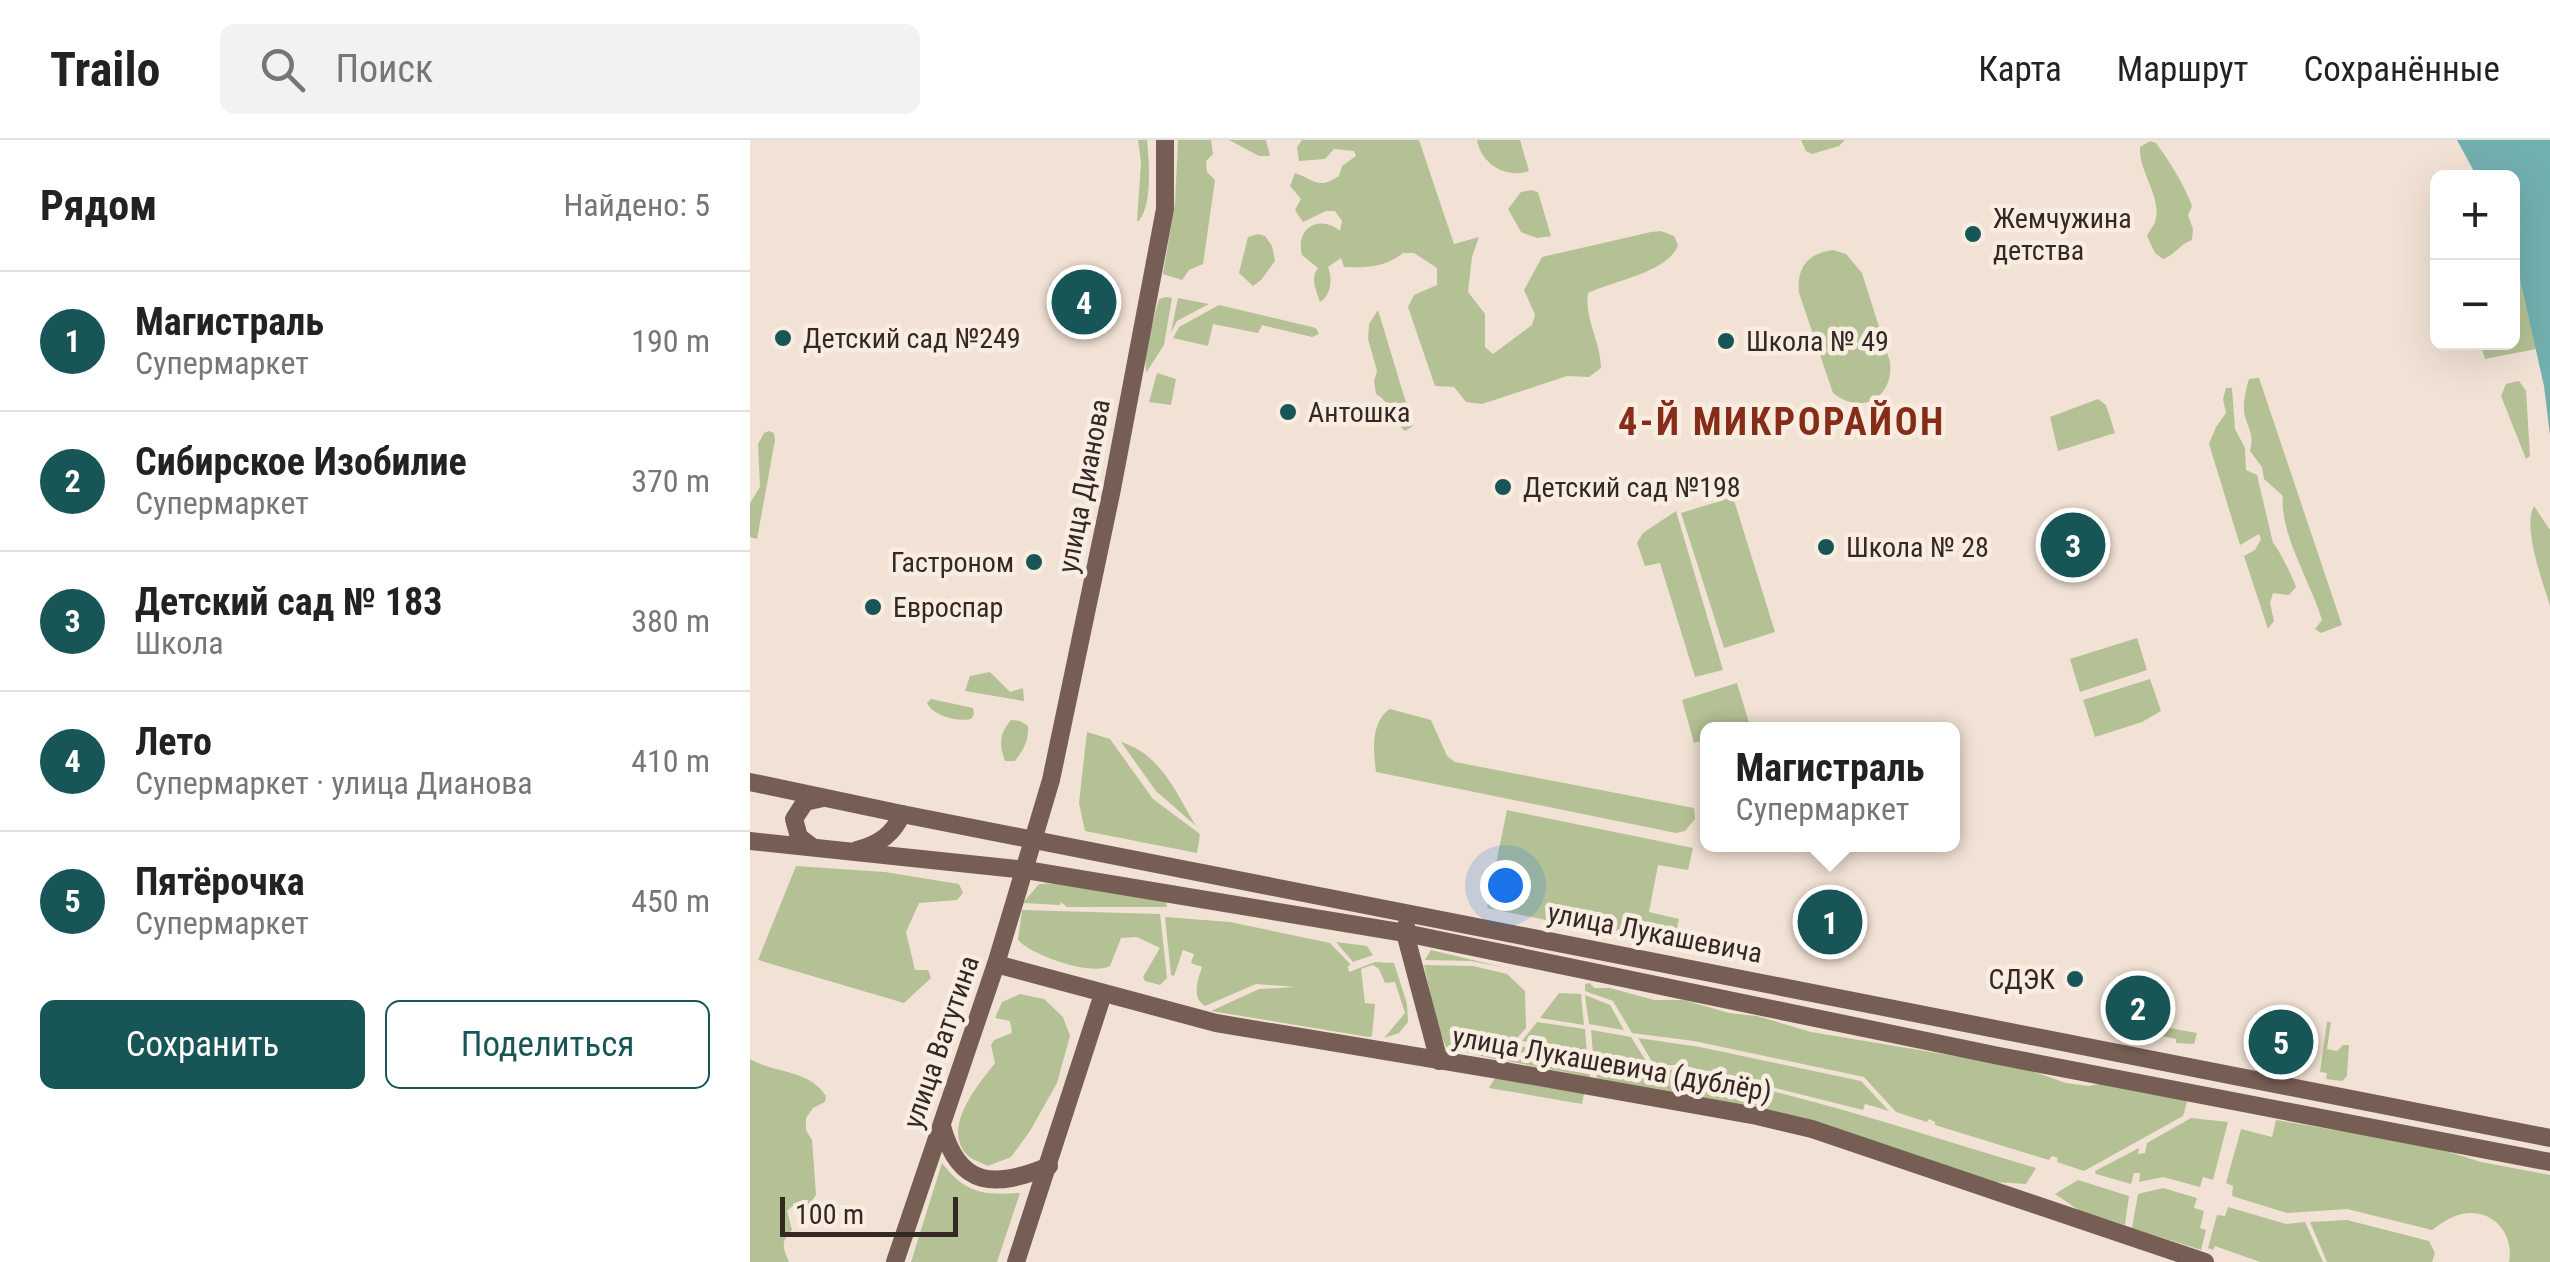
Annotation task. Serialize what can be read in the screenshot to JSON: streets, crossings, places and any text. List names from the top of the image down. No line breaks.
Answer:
{"streets":{"main road":["улица Дианова","улица Лукашевича","улица Ватутина","улица Лукашевича (дублёр)"]},"crossings":[["улица Дианова","улица Лукашевича"],["улица Дианова","улица Ватутина"],["улица Лукашевича","улица Ватутина"],["улица Ватутина","улица Лукашевича (дублёр)"]],"districts":["4-Й МИКРОРАЙОН"],"places":["Жемчужина детства","Детский сад №249","Школа № 49","Антошка","Детский сад №198","Школа № 28","Гастроном","Евроспар","СДЭК"],"scale_bar":"100 m","page":{"header":"Trailo","search":"Поиск","nav":["Карта","Маршрут","Сохранённые"],"heading":["Рядом","Найдено: 5"],"map_buttons":["+","−"],"pins":["4","3","1","2","5"],"list":[{"mark":"1","name":"Магистраль","note":"Супермаркет","value":"190 m"},{"mark":"2","name":"Сибирское Изобилие","note":"Супермаркет","value":"370 m"},{"mark":"3","name":"Детский сад № 183","note":"Школа","value":"380 m"},{"mark":"4","name":"Лето","note":"Супермаркет · улица Дианова","value":"410 m"},{"mark":"5","name":"Пятёрочка","note":"Супермаркет","value":"450 m"}],"popup":["Магистраль","Супермаркет"],"buttons":["Сохранить","Поделиться"],"scale":"100 m"}}
